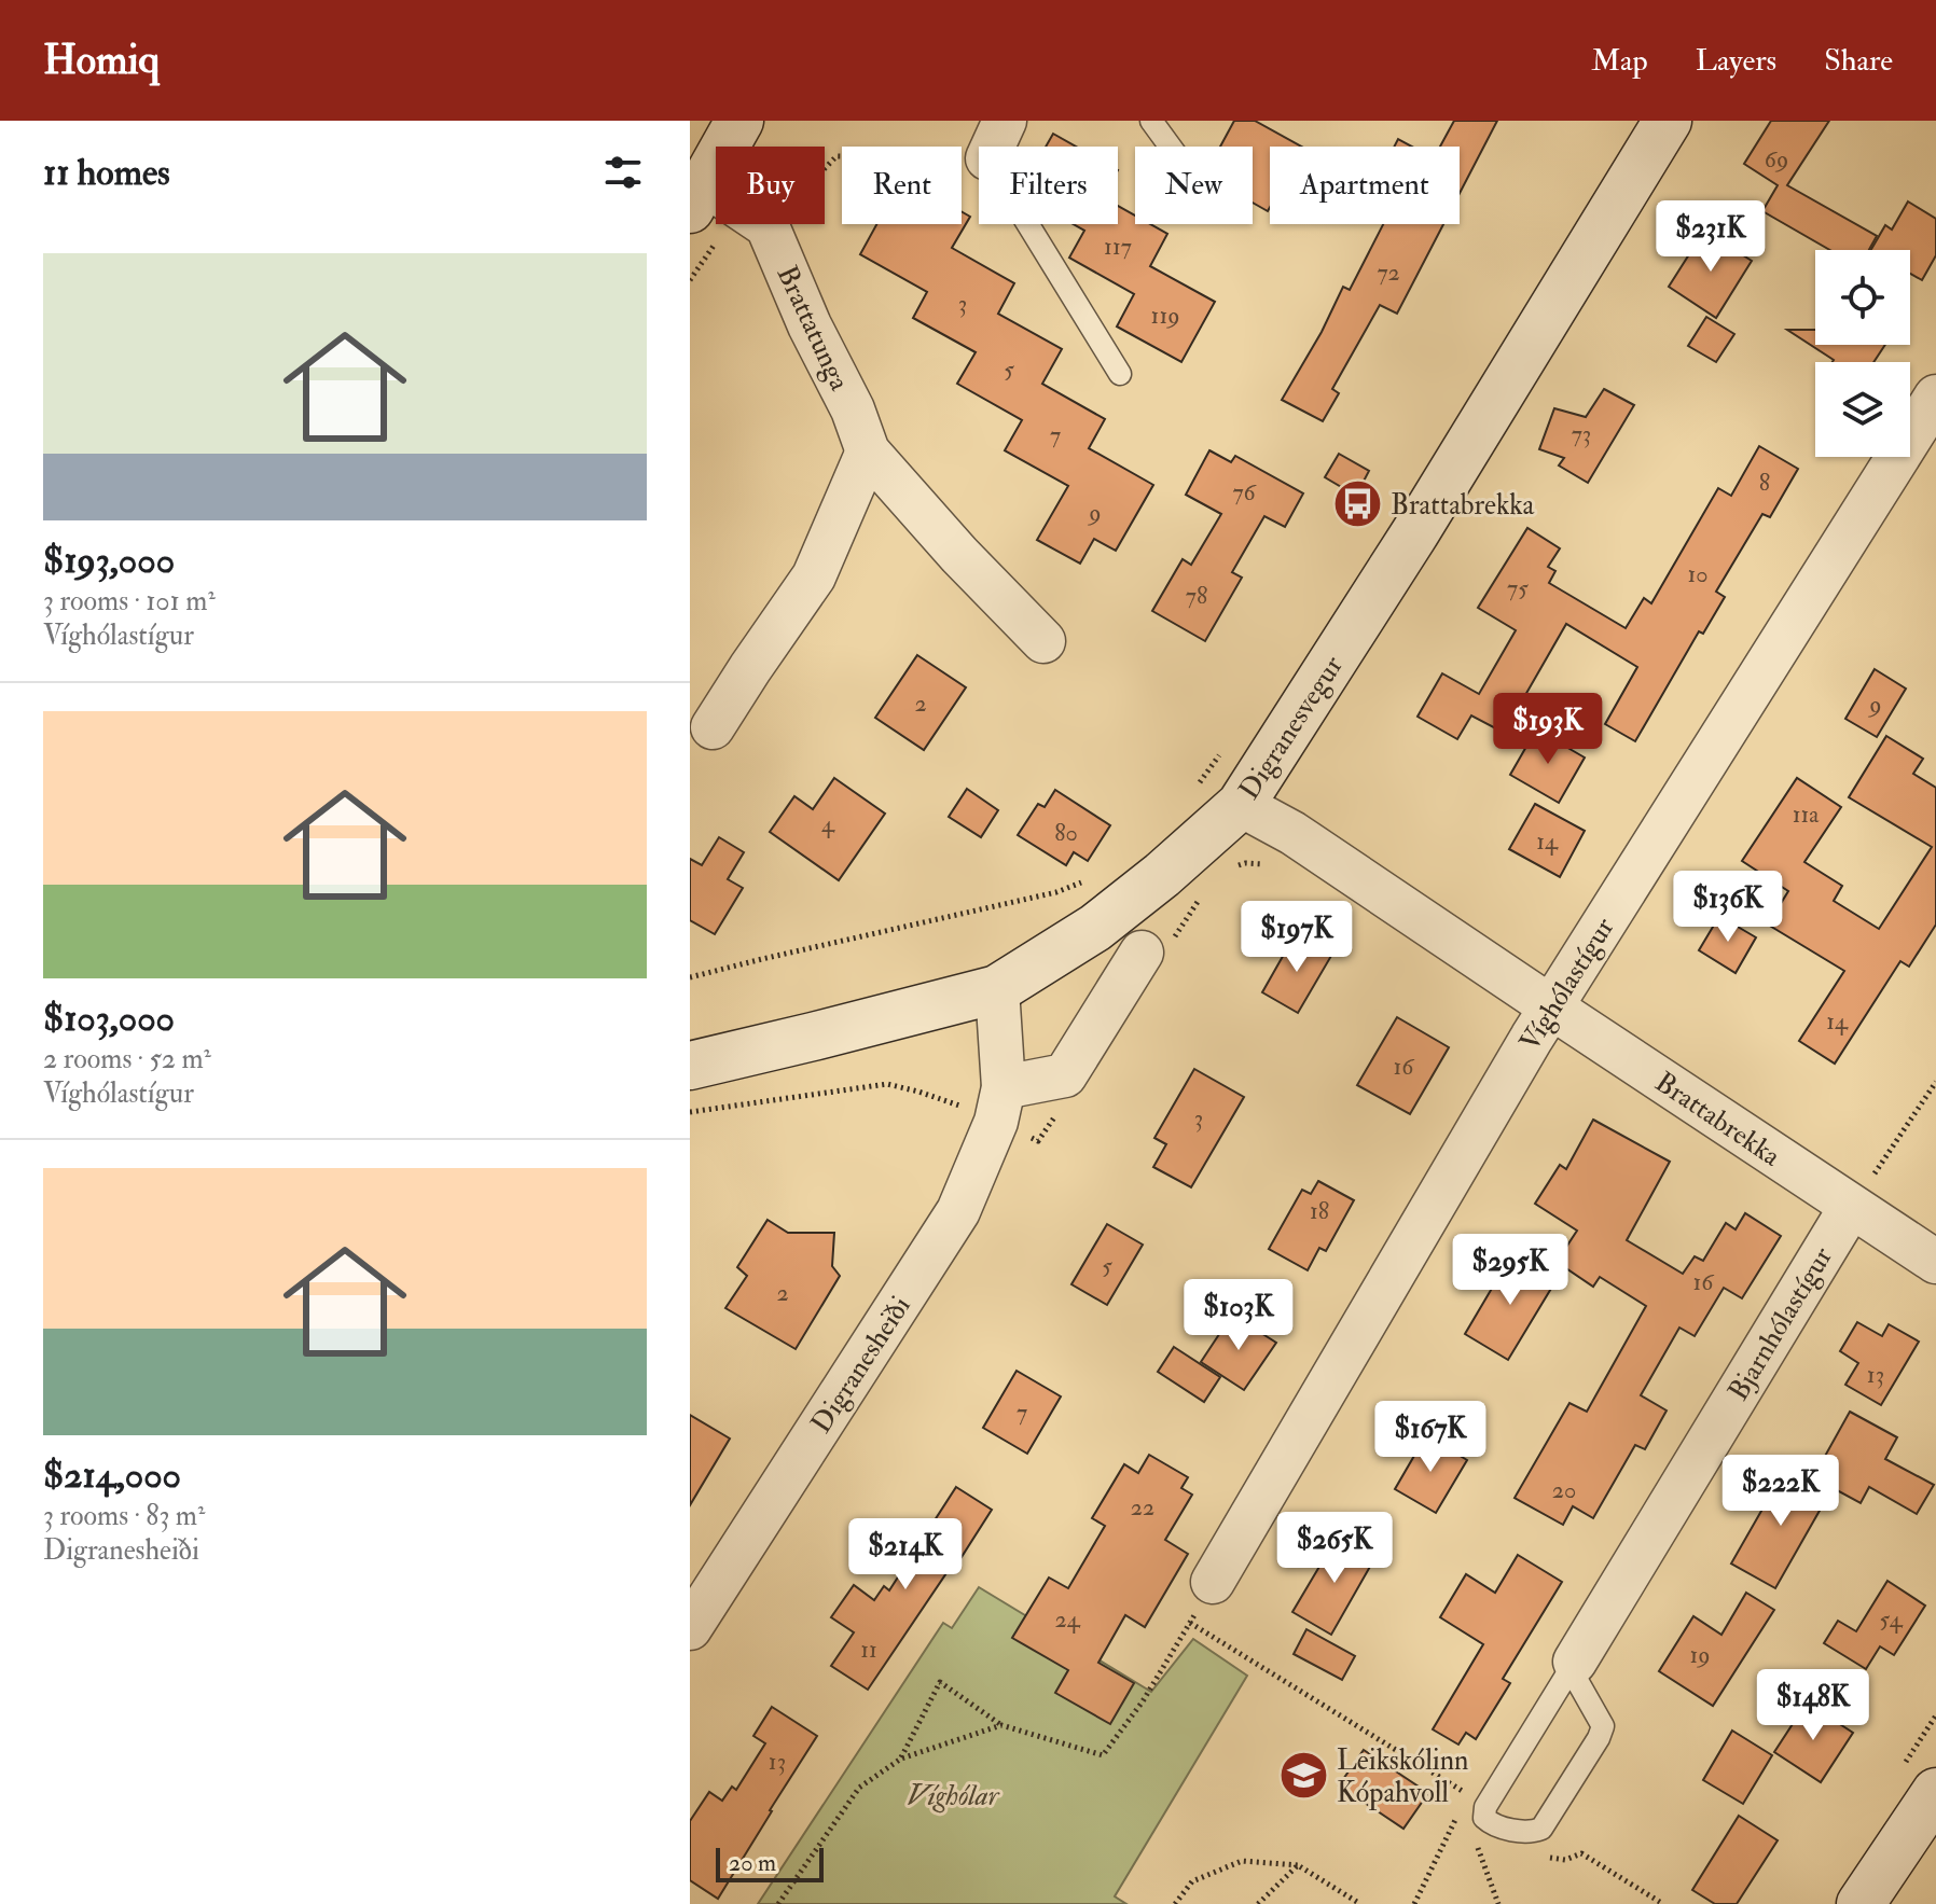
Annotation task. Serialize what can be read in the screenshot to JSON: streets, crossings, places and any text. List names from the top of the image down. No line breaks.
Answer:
{"streets":{"street":["Brattatunga","Digranesvegur","Víghólastígur","Brattabrekka","Bjarnhólastígur","Digranesheiði"]},"crossings":[["Digranesvegur","Brattabrekka"],["Digranesvegur","Digranesheiði"],["Víghólastígur","Brattabrekka"],["Brattabrekka","Bjarnhólastígur"]],"parks":["Víghólar"],"places":{"bus stop":["Brattabrekka"],"school or university":["Leikskólinn Kópahvoll"]},"house_numbers":["69","117","72","3","119","5","73","7","8","76","9","10","75","78","2","9","11a","4","80","14","14","16","3","18","5","16","2","13","7","20","22","24","54","11","19","13"],"scale_bar":"20 m","page":{"header":"Homiq","nav":["Map","Layers","Share"],"heading":"11 homes","chip":["Buy","Rent","Filters","New","Apartment"],"price":["$231K","$193K","$136K","$197K","$295K","$103K","$167K","$222K","$265K","$214K","$148K"],"list":[{"name":"$193,000","note":"3 rooms · 101 m² · Víghólastígur"},{"name":"$103,000","note":"2 rooms · 52 m² · Víghólastígur"},{"name":"$214,000","note":"3 rooms · 83 m² · Digranesheiði"}],"scale":"20 m"}}
